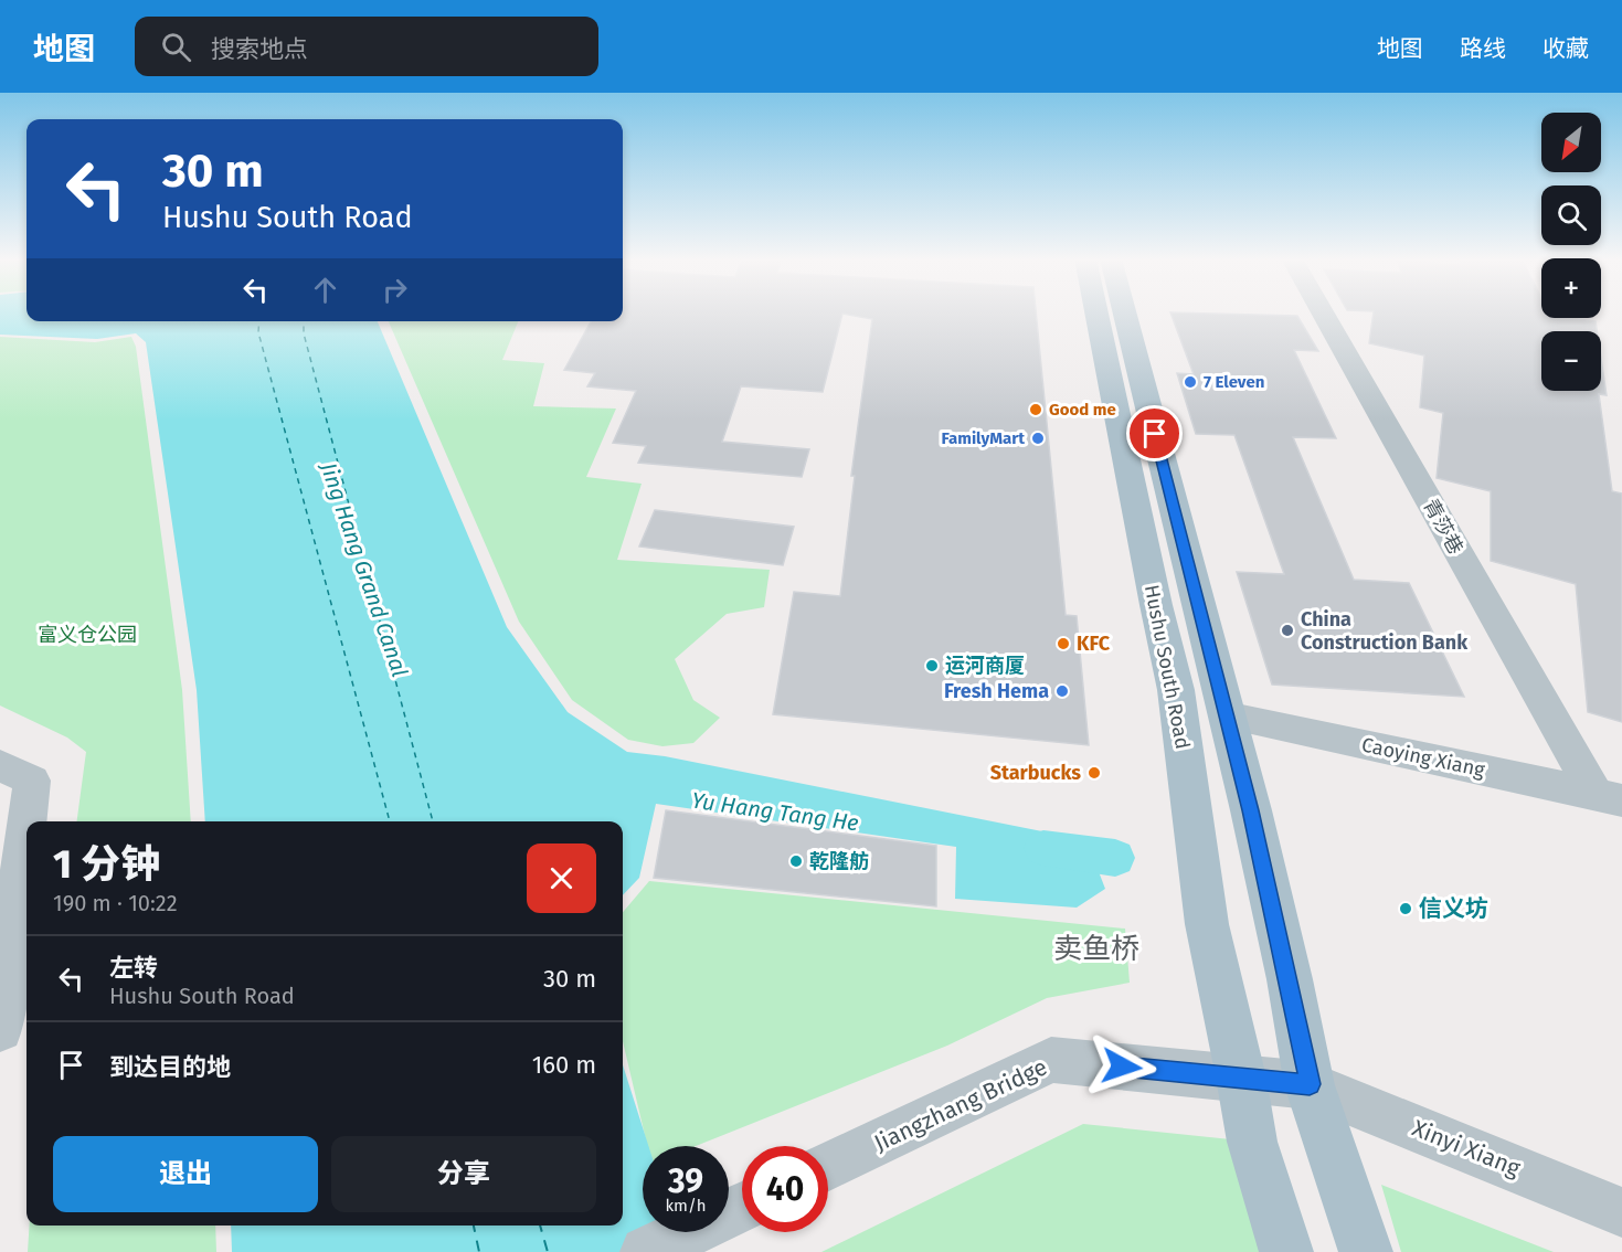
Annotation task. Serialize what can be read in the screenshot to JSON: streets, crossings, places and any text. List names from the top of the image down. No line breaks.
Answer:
{"streets":{"main road":["Hushu South Road"],"street":["青莎巷","Caoying Xiang","Jiangzhang Bridge","Xinyi Xiang"]},"crossings":[["青莎巷","Caoying Xiang"],["Hushu South Road","Caoying Xiang"],["Hushu South Road","Jiangzhang Bridge"],["Hushu South Road","Xinyi Xiang"],["Jiangzhang Bridge","Xinyi Xiang"]],"districts":["卖鱼桥"],"water":["Jing Hang Grand Canal","Yu Hang Tang He"],"parks":["富义仓公园"],"places":["7 Eleven","Good me","FamilyMart","China Construction Bank","KFC","运河商厦","Fresh Hema","Starbucks","乾隆舫","信义坊"],"north":"bottom left","page":{"header":"地图","search":"搜索地点","nav":["地图","路线","收藏"],"map_buttons":["+","−"],"turn":["30 m","Hushu South Road"],"heading":["1 分钟","190 m · 10:22"],"list":[{"name":"左转","note":"Hushu South Road","value":"30 m"},{"name":"到达目的地","value":"160 m"}],"buttons":["退出","分享"],"speed":"39 km/h","limit":"40"}}
